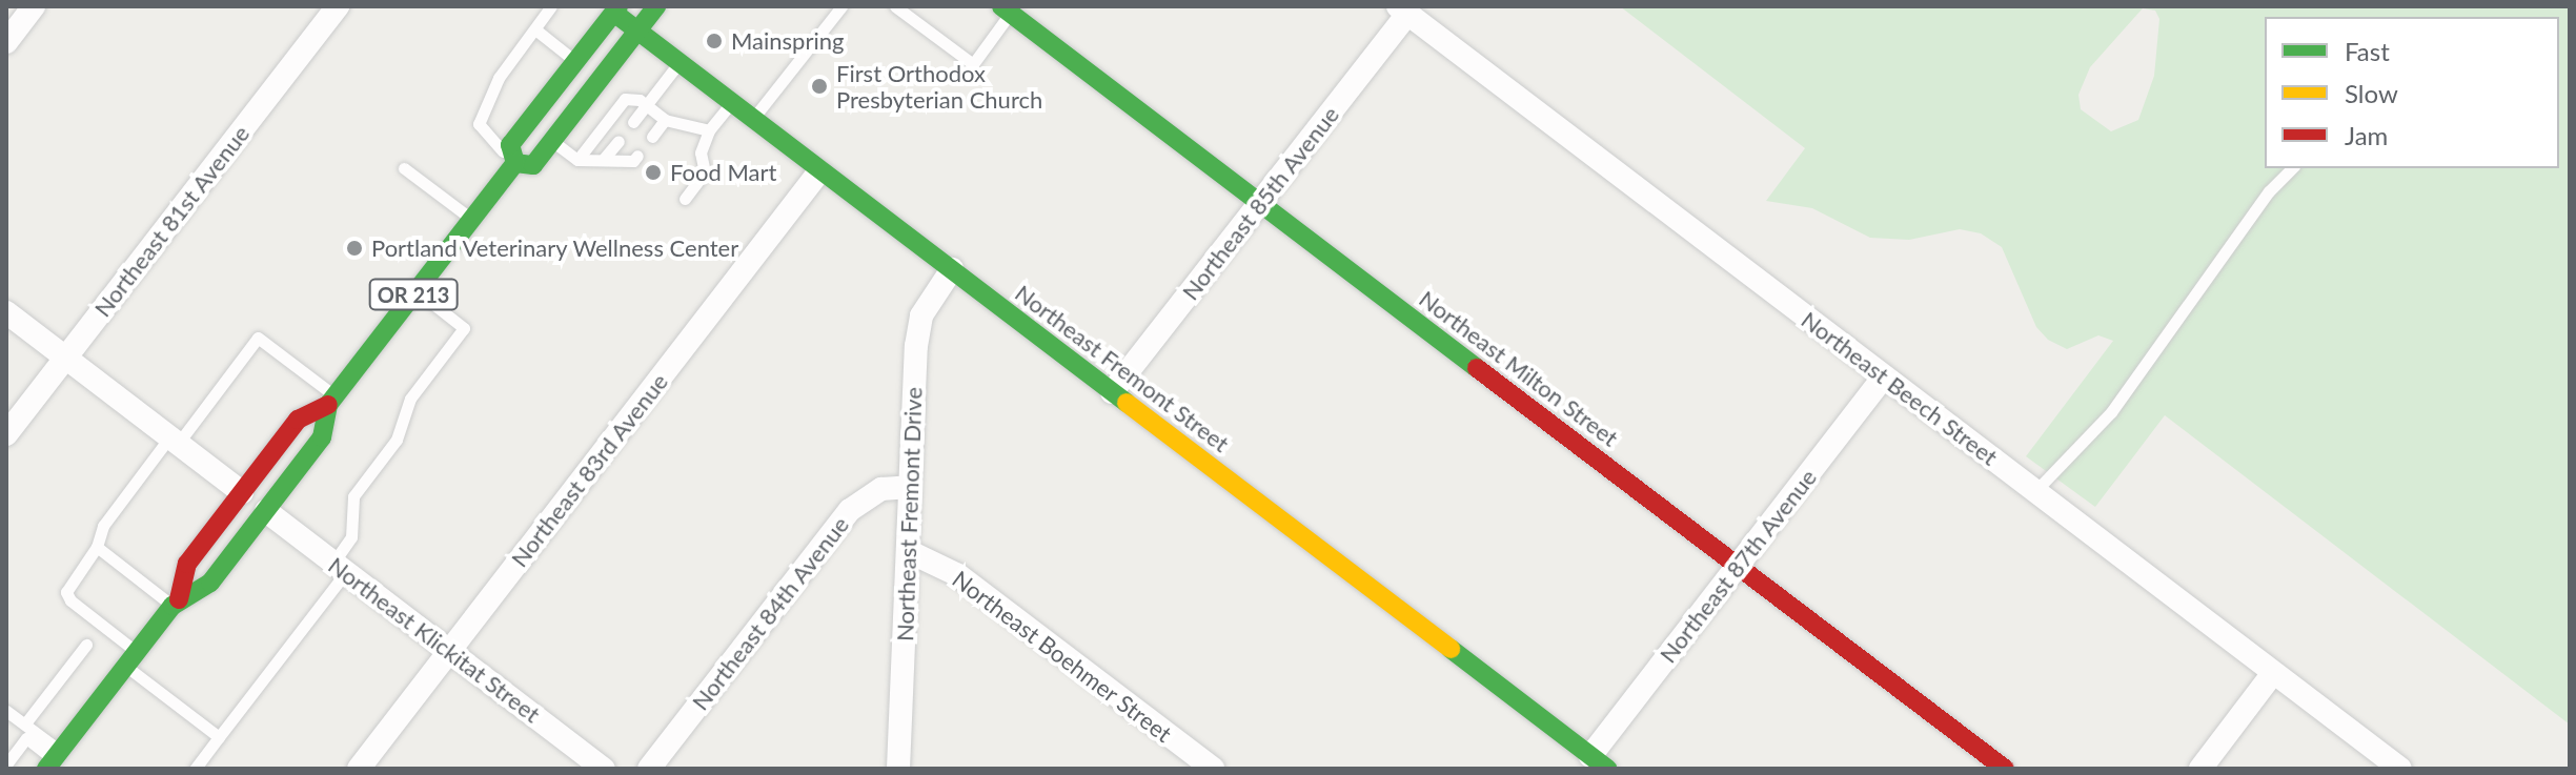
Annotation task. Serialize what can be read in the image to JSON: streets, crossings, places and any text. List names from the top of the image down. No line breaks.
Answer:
{"streets":{"street":["Northeast 85th Avenue","Northeast 81st Avenue","OR 213","Northeast Fremont Street","Northeast Milton Street","Northeast Beech Street","Northeast 83rd Avenue","Northeast Fremont Drive","Northeast 87th Avenue","Northeast 84th Avenue","Northeast Klickitat Street","Northeast Boehmer Street"]},"crossings":[["Northeast 85th Avenue","Northeast Fremont Street"],["Northeast 85th Avenue","Northeast Milton Street"],["Northeast 85th Avenue","Northeast Beech Street"],["OR 213","Northeast Fremont Street"],["OR 213","Northeast Klickitat Street"],["Northeast Fremont Street","Northeast 83rd Avenue"],["Northeast Fremont Street","Northeast Fremont Drive"],["Northeast Fremont Street","Northeast 87th Avenue"],["Northeast Milton Street","Northeast 87th Avenue"],["Northeast Beech Street","Northeast 87th Avenue"],["Northeast 83rd Avenue","Northeast Klickitat Street"],["Northeast Fremont Drive","Northeast 84th Avenue"],["Northeast Fremont Drive","Northeast Boehmer Street"]],"places":["Mainspring","First Orthodox Presbyterian Church","Food Mart","Portland Veterinary Wellness Center"],"legend":["Fast","Slow","Jam"]}
